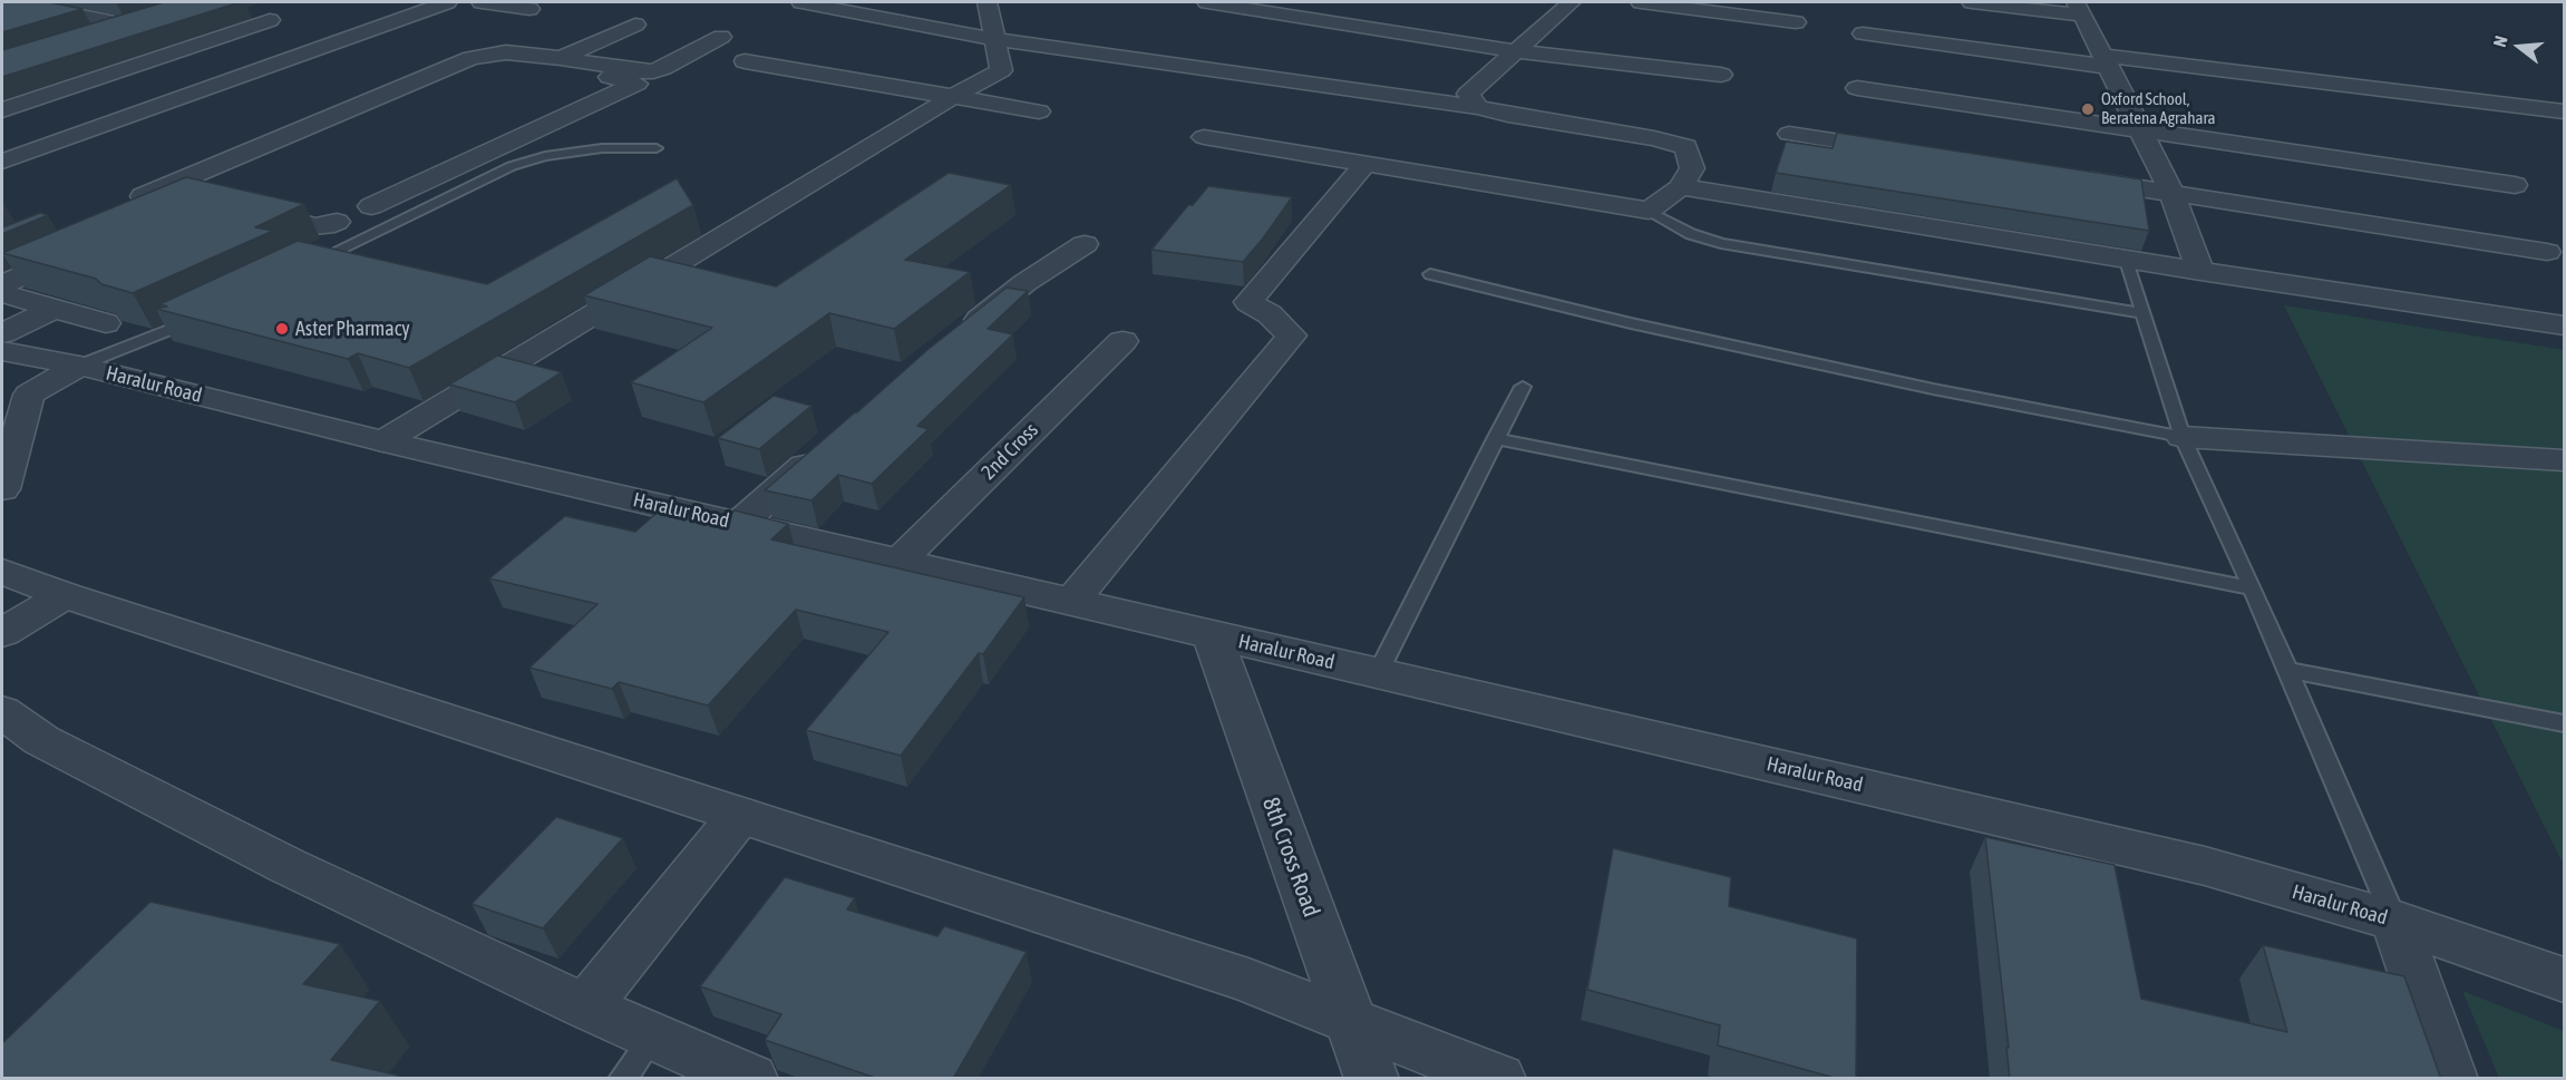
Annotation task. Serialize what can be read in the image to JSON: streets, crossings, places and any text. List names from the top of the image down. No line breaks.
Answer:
{"streets":{"street":["Haralur Road","2nd Cross","8th Cross Road"]},"crossings":[["Haralur Road","2nd Cross"],["Haralur Road","8th Cross Road"]],"places":["Oxford School, Beratena Agrahara","Aster Pharmacy"],"north":"left"}
